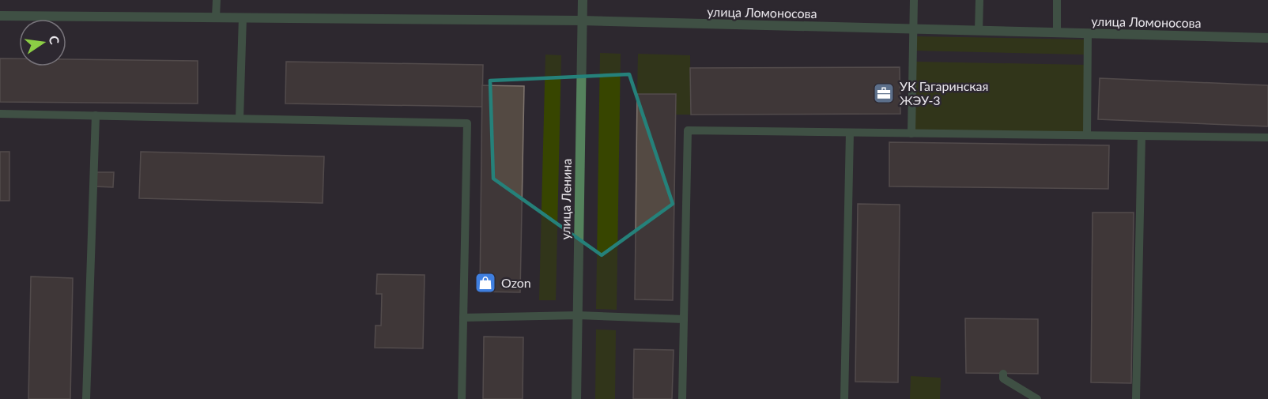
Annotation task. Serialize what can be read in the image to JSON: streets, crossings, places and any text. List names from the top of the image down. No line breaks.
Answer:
{"streets":{"street":["улица Ломоносова","улица Ленина"]},"crossings":[["улица Ломоносова","улица Ленина"]],"places":{"office":["УК Гагаринская ЖЭУ-3"],"shop":["Ozon"]},"north":"right"}
